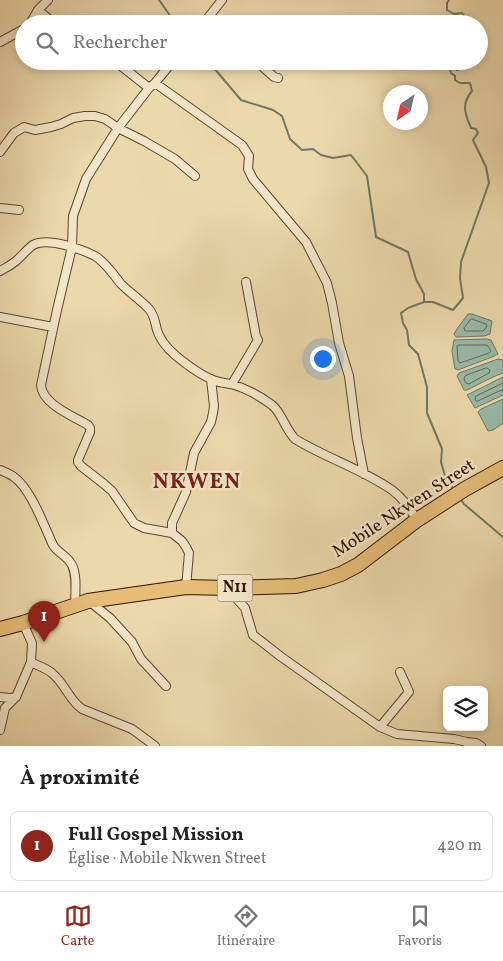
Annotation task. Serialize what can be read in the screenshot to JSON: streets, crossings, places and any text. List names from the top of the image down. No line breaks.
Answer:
{"streets":{"highway":["Mobile Nkwen Street","N11"]},"districts":["NKWEN"],"north":"bottom left","page":{"search":"Rechercher","pins":"1","heading":"À proximité","list":[{"mark":"1","name":"Full Gospel Mission","note":"Église · Mobile Nkwen Street","value":"420 m"}],"nav":["Carte","Itinéraire","Favoris"]}}
